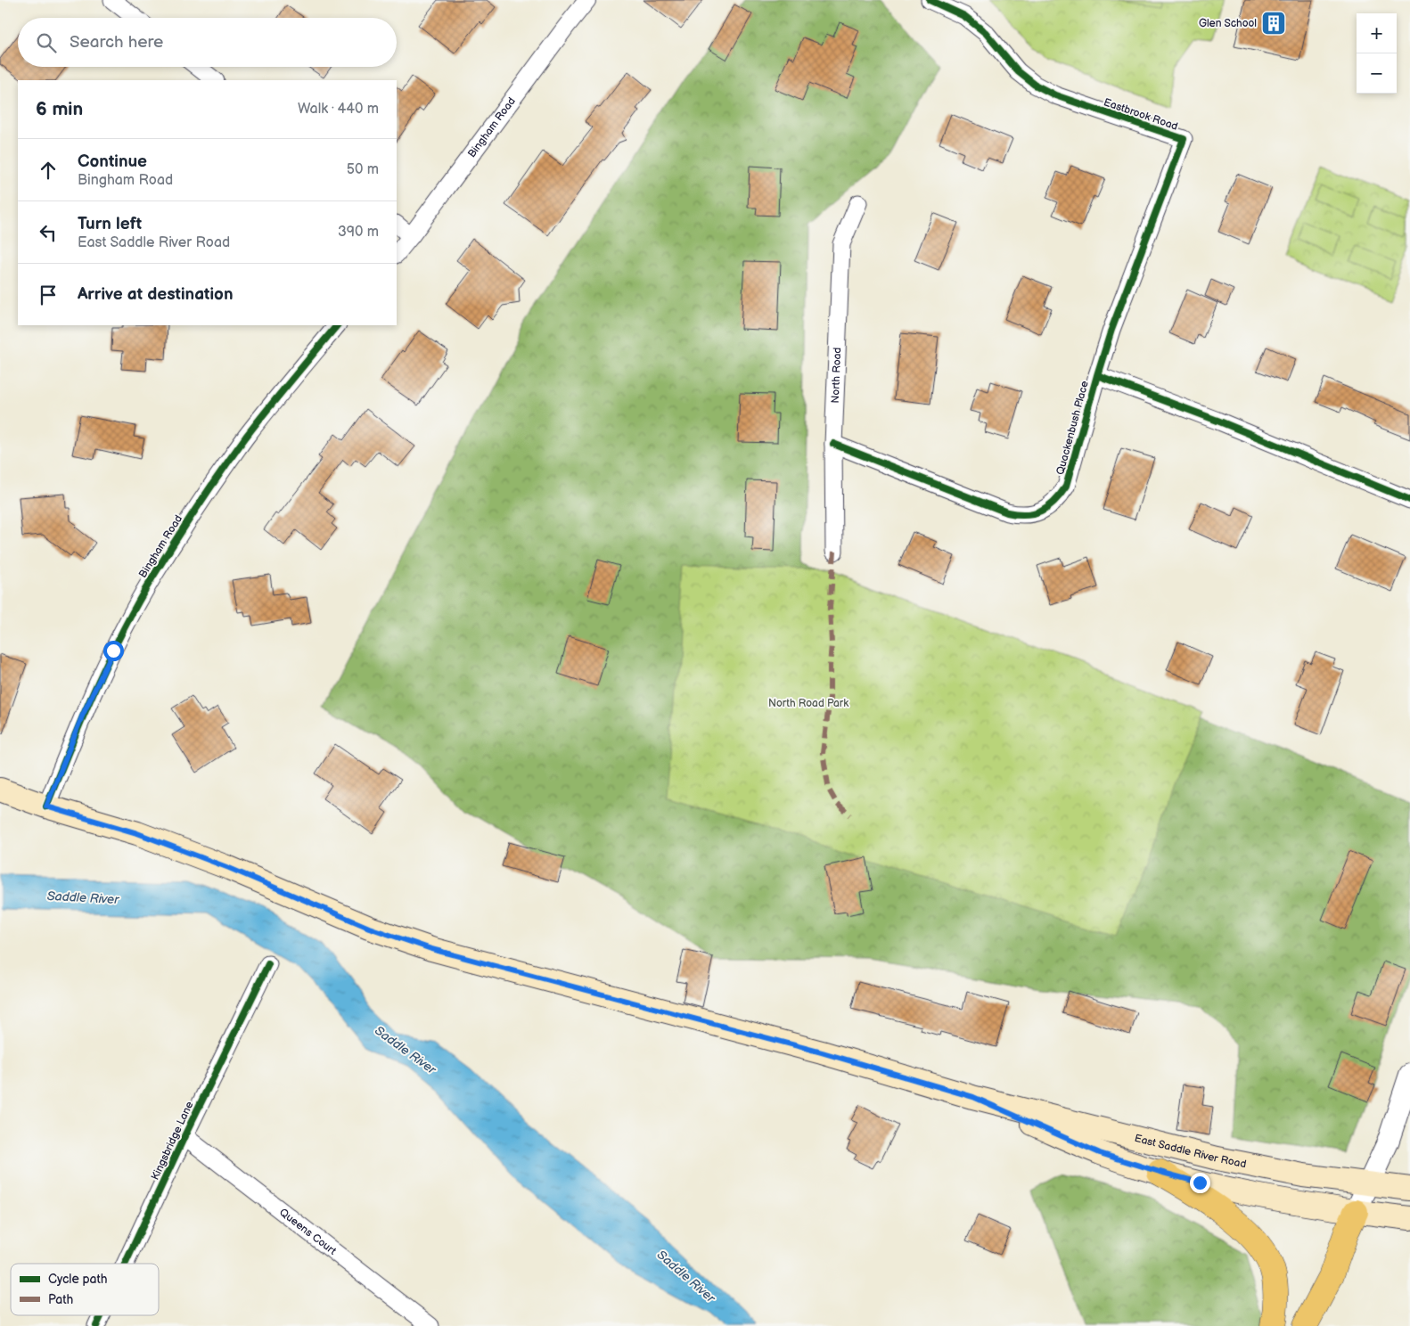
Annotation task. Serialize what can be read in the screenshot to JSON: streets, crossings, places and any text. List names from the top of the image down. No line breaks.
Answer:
{"streets":{"main road":["East Saddle River Road"],"street":["Eastbrook Road","Bingham Road","North Road","Quackenbush Place","Kingsbridge Lane","Queens Court"]},"crossings":[["Eastbrook Road","Quackenbush Place"],["Bingham Road","East Saddle River Road"],["North Road","Quackenbush Place"],["Kingsbridge Lane","Queens Court"]],"water":["Saddle River"],"parks":["North Road Park"],"places":{"building":["Glen School"]},"legend":["Cycle path","Path"],"page":{"map_buttons":["+","−"],"search":"Search here","heading":["6 min","Walk · 440 m"],"list":[["Continue","Bingham Road","50 m"],["Turn left","East Saddle River Road","390 m"],"Arrive at destination"]}}
